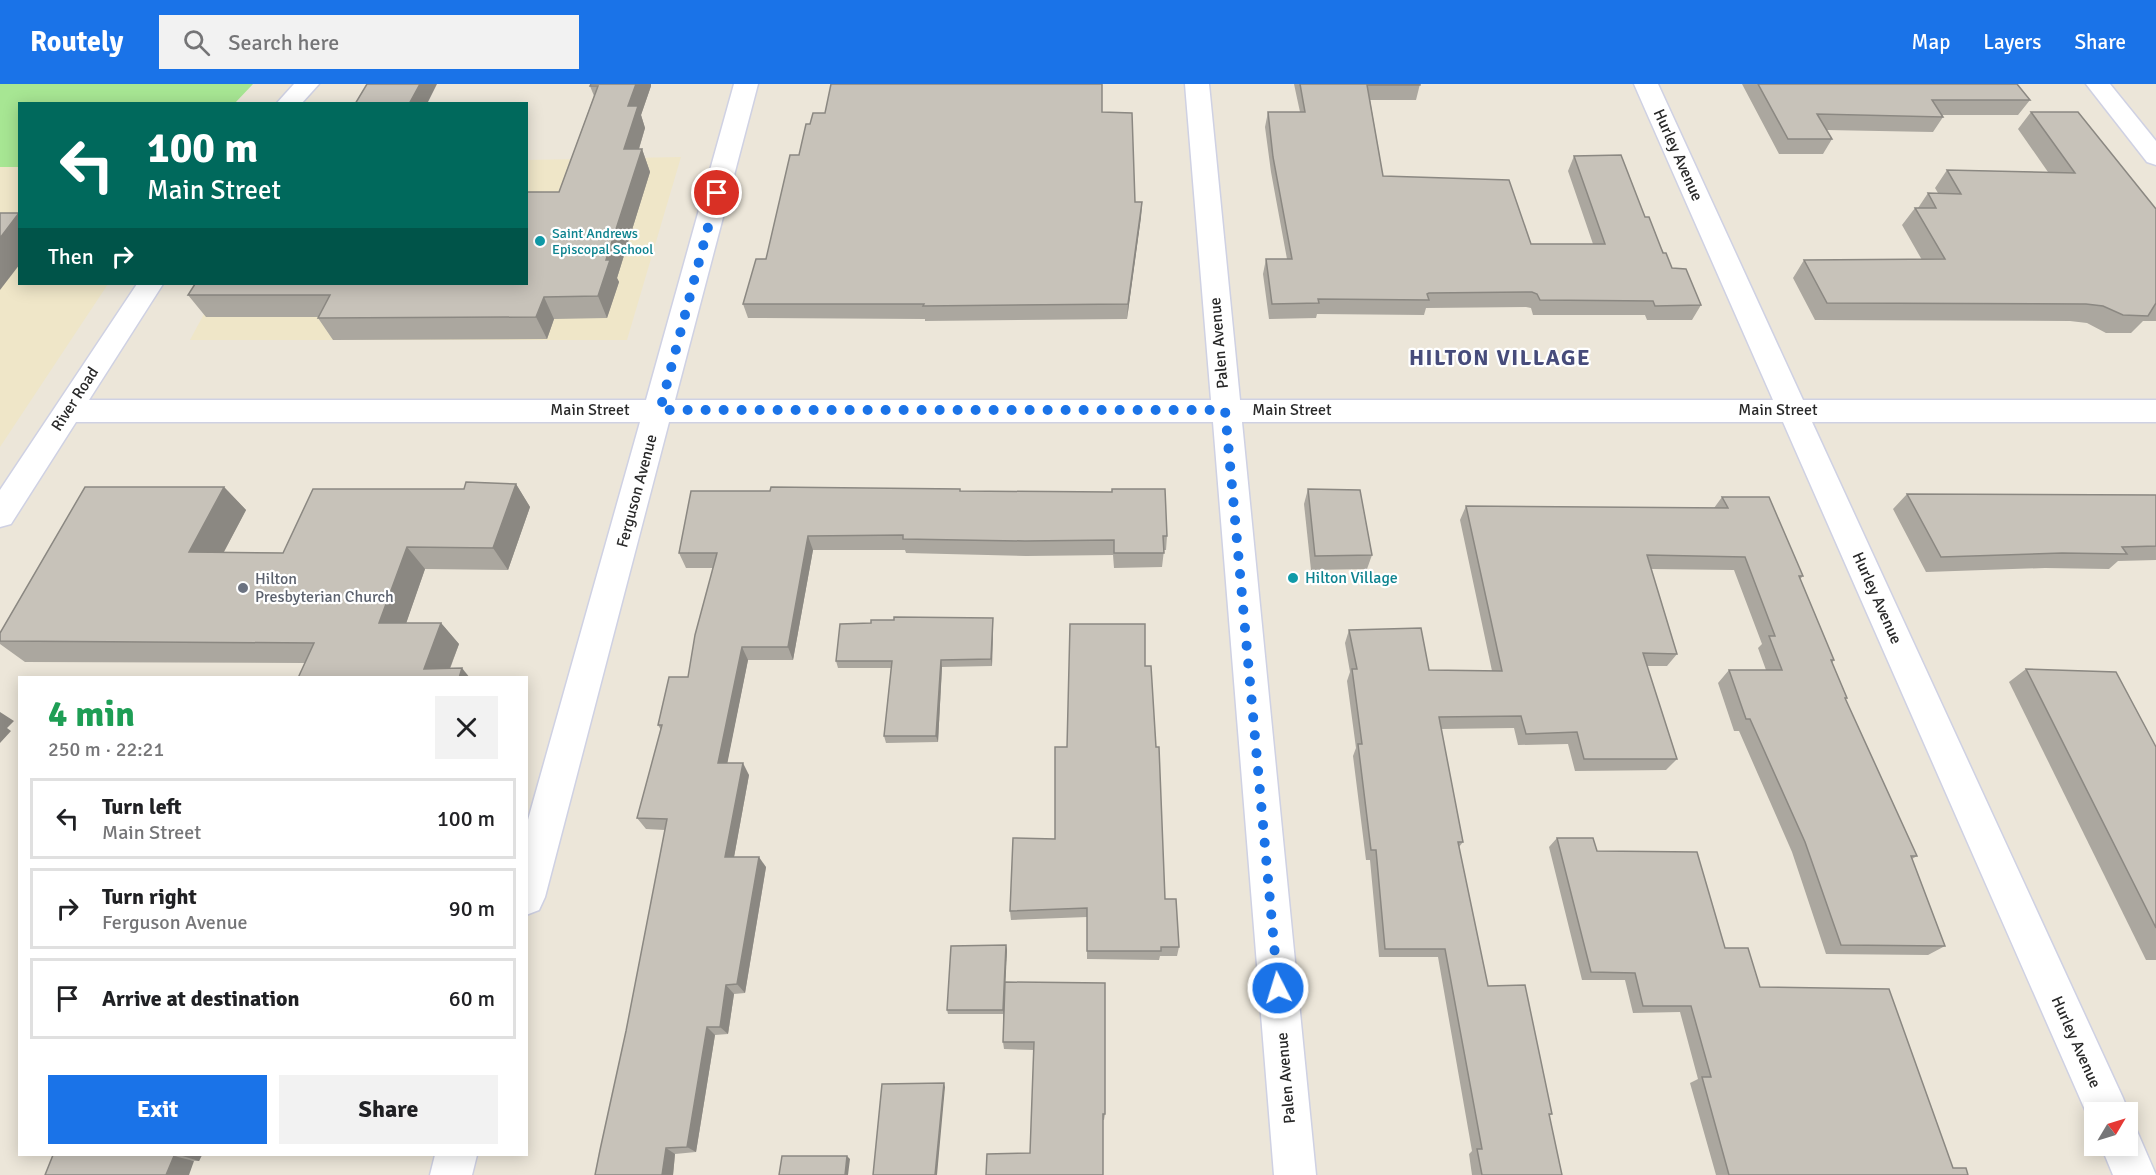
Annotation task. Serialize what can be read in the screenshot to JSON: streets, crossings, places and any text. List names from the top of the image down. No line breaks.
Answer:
{"streets":{"street":["Hurley Avenue","Palen Avenue","River Road","Main Street","Ferguson Avenue"]},"crossings":[["Hurley Avenue","Main Street"],["Palen Avenue","Main Street"],["River Road","Main Street"],["Main Street","Ferguson Avenue"]],"districts":["HILTON VILLAGE"],"places":["Saint Andrews Episcopal School","Hilton Village","Hilton Presbyterian Church"],"north":"top right","page":{"header":"Routely","search":"Search here","nav":["Map","Layers","Share"],"turn":["100 m","Main Street"],"then":"Then","heading":["4 min","250 m · 22:21"],"list":[{"name":"Turn left","note":"Main Street","value":"100 m"},{"name":"Turn right","note":"Ferguson Avenue","value":"90 m"},{"name":"Arrive at destination","value":"60 m"}],"buttons":["Exit","Share"]}}
